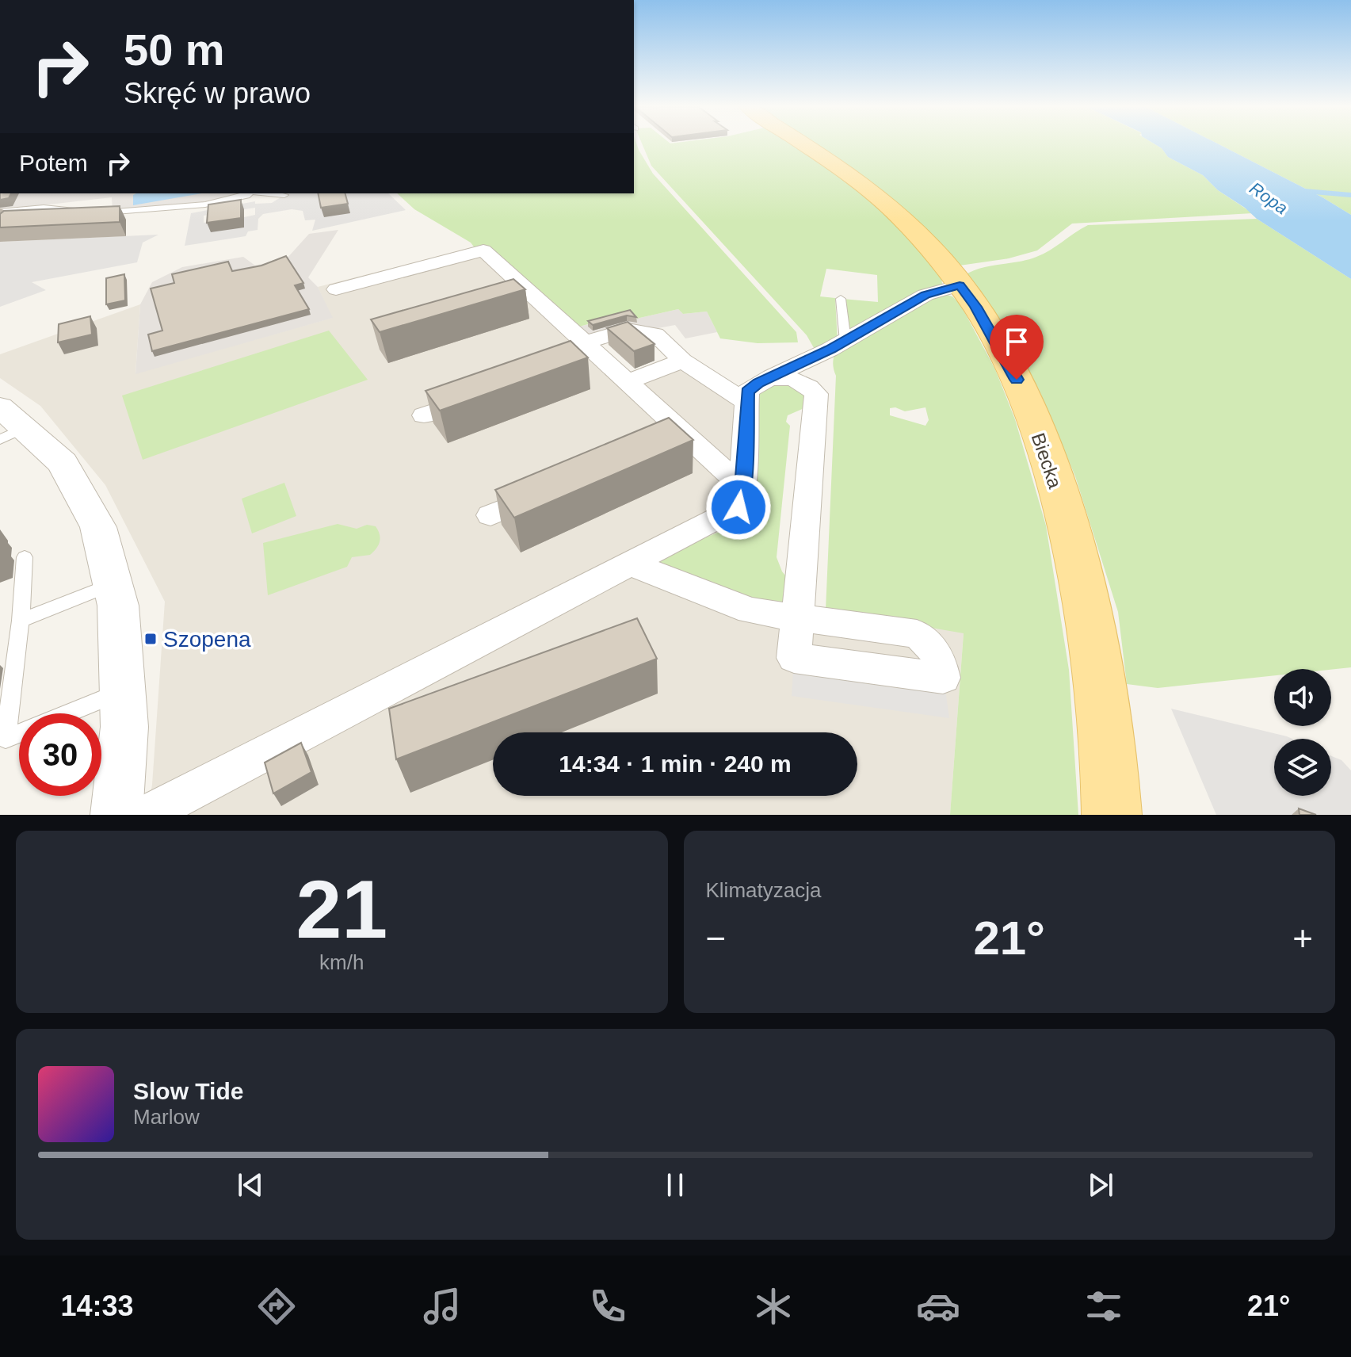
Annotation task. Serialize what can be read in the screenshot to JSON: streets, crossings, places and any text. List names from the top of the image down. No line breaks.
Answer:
{"streets":{"main road":["Biecka"]},"water":["Ropa"],"places":{"transit":["Szopena"]},"page":{"turn":["50 m","Skręć w prawo"],"then":"Potem","limit":"30","trip":"14:34 · 1 min · 240 m","tile":[["21","km/h"],"Klimatyzacja"],"heat":["−","21°","+"],"song":["Slow Tide","Marlow"],"tabs":["14:33","21°"]}}
